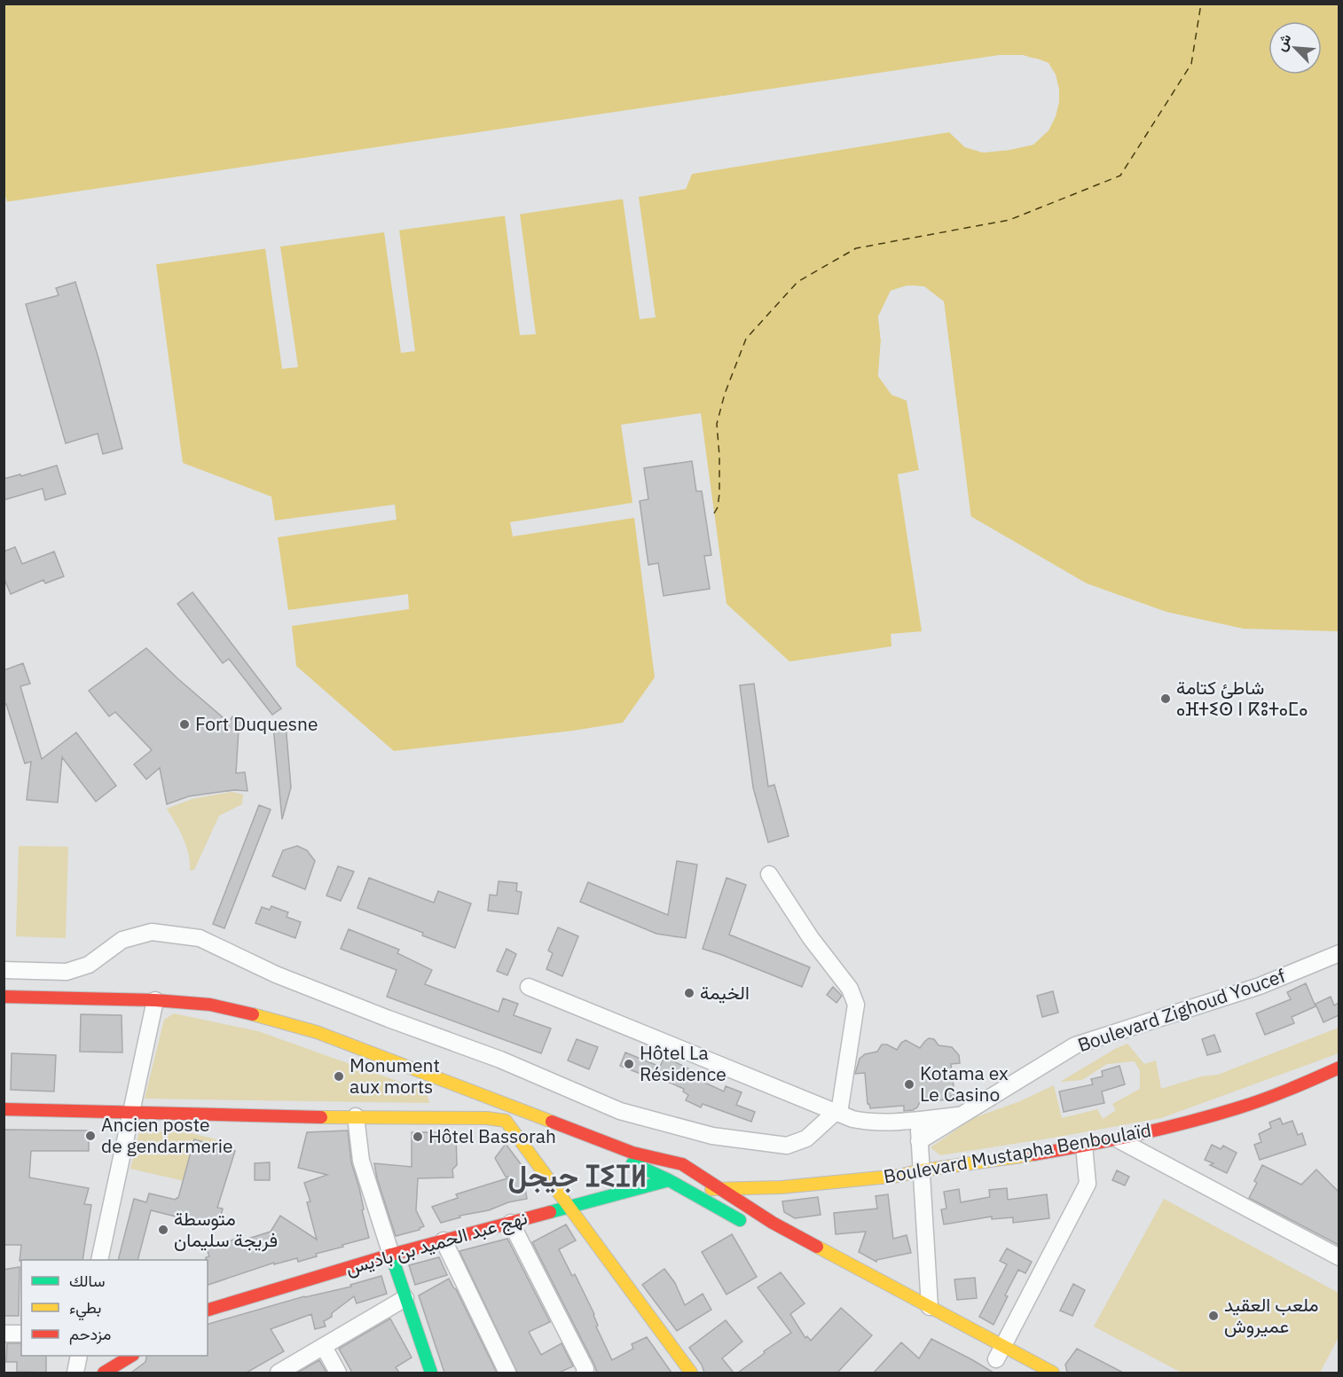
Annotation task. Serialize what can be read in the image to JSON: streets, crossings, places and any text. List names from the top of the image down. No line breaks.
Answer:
{"streets":{"main road":["Boulevard Mustapha Benboulaïd","نهج عبد الحميد بن باديس"],"street":["Boulevard Zighoud Youcef"]},"districts":["جيجل ⵊⵉⵊⵍ"],"places":["شاطئ كتامة ⴰⴼⵜⵉⵙ ⵏ ⴽⵓⵜⴰⵎⴰ","Fort Duquesne","الخيمة","Hôtel La Résidence","Monument aux morts","Kotama ex Le Casino","Ancien poste de gendarmerie","Hôtel Bassorah","متوسطة فريجة سليمان","ملعب العقيد عميروش"],"legend":["سالك","بطيء","مزدحم"],"north":"top left"}
